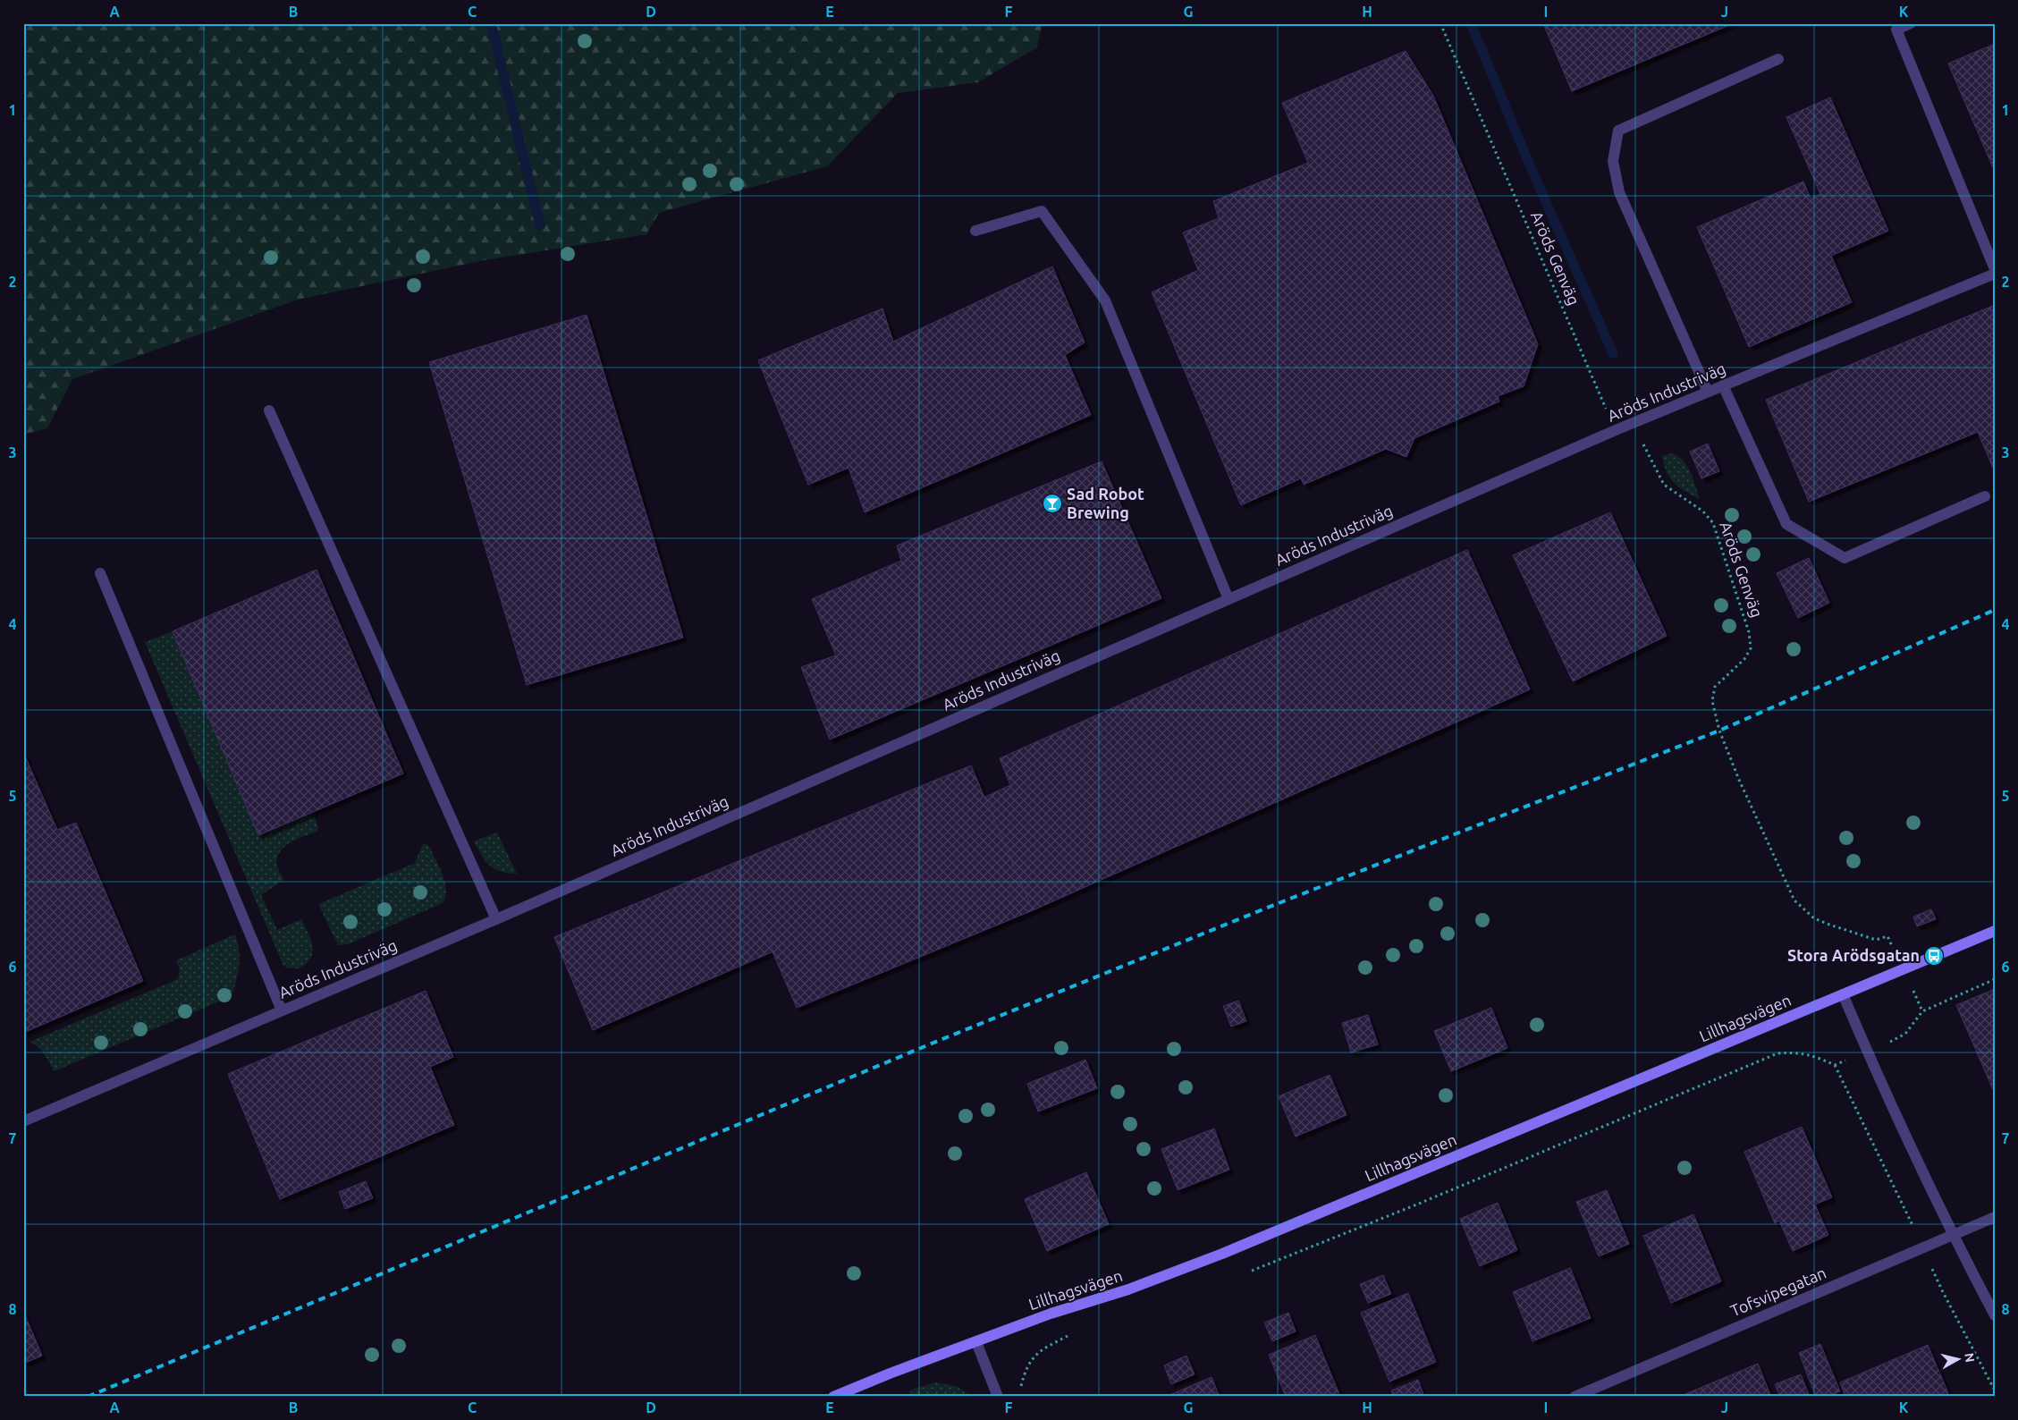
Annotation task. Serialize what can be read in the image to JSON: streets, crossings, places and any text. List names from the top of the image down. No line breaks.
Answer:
{"streets":{"street":["Aröds Industriväg","Lillhagsvägen","Tofsvipegatan"],"path":["Aröds Genväg"]},"crossings":[["Aröds Genväg","Aröds Industriväg"],["Aröds Genväg","Lillhagsvägen"]],"places":{"bar":["Sad Robot Brewing"],"bus stop":["Stora Arödsgatan"]},"north":"right","grid":{"columns":["A","B","C","D","E","F","G","H","I","J","K"],"rows":["1","2","3","4","5","6","7","8"]}}
